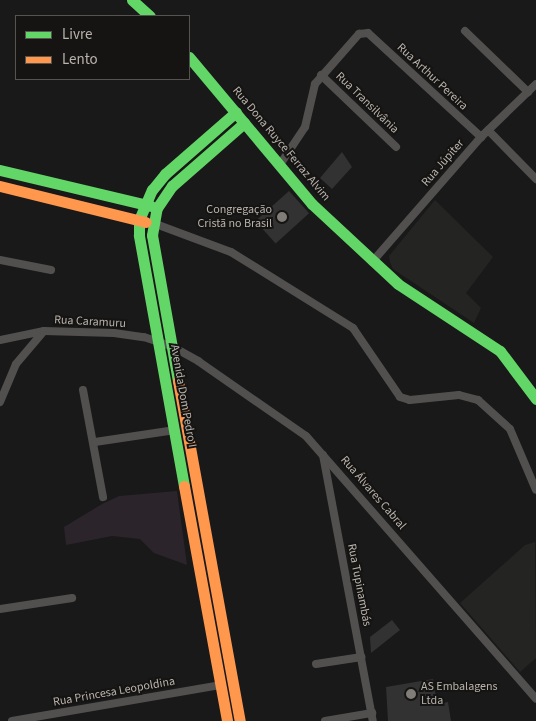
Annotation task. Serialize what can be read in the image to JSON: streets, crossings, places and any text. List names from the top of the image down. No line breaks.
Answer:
{"streets":{"street":["Rua Arthur Pereira","Rua Transilvânia","Rua Dona Ruyce Ferraz Alvim","Rua Júpiter","Rua Caramuru","Avenida Dom Pedro I","Rua Álvares Cabral","Rua Tupinambás","Rua Princesa Leopoldina"]},"crossings":[["Rua Arthur Pereira","Rua Transilvânia"],["Rua Arthur Pereira","Rua Júpiter"],["Rua Dona Ruyce Ferraz Alvim","Rua Júpiter"],["Rua Dona Ruyce Ferraz Alvim","Avenida Dom Pedro I"],["Rua Caramuru","Avenida Dom Pedro I"],["Rua Caramuru","Rua Álvares Cabral"],["Avenida Dom Pedro I","Rua Álvares Cabral"],["Avenida Dom Pedro I","Rua Princesa Leopoldina"],["Rua Álvares Cabral","Rua Tupinambás"]],"places":["Congregação Cristã no Brasil","AS Embalagens Ltda"],"legend":["Livre","Lento"]}
